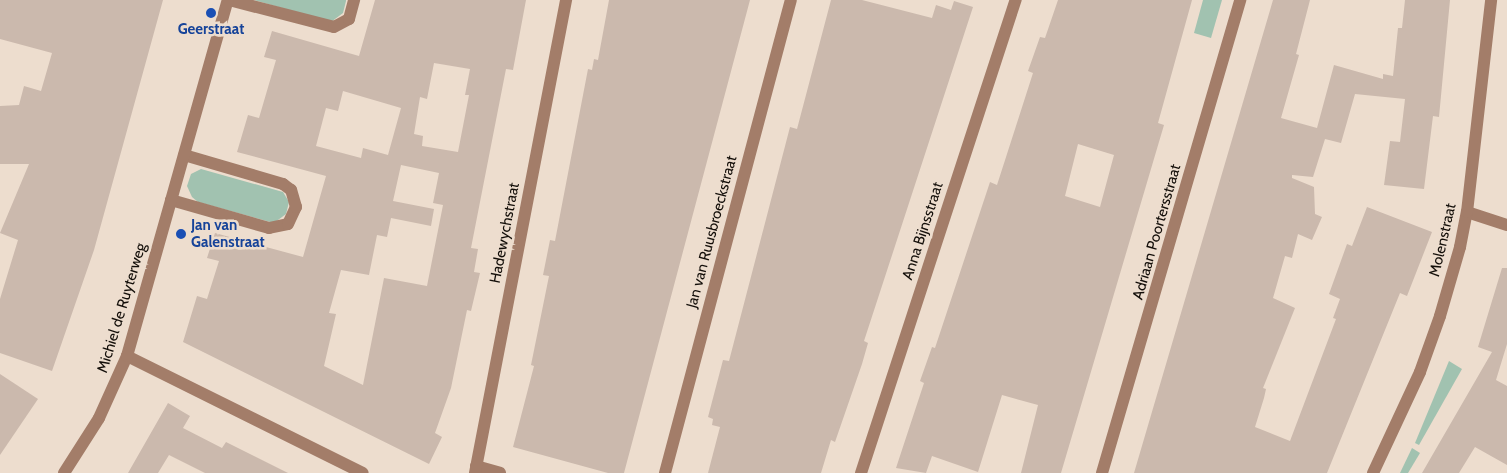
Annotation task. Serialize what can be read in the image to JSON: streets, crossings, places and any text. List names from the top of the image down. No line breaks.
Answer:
{"streets":{"street":["Anna Bijnsstraat","Jan van Ruusbroeckstraat","Adriaan Poortersstraat","Hadewychstraat","Molenstraat","Michiel de Ruyterweg"]},"places":["Geerstraat","Jan van Galenstraat"]}
